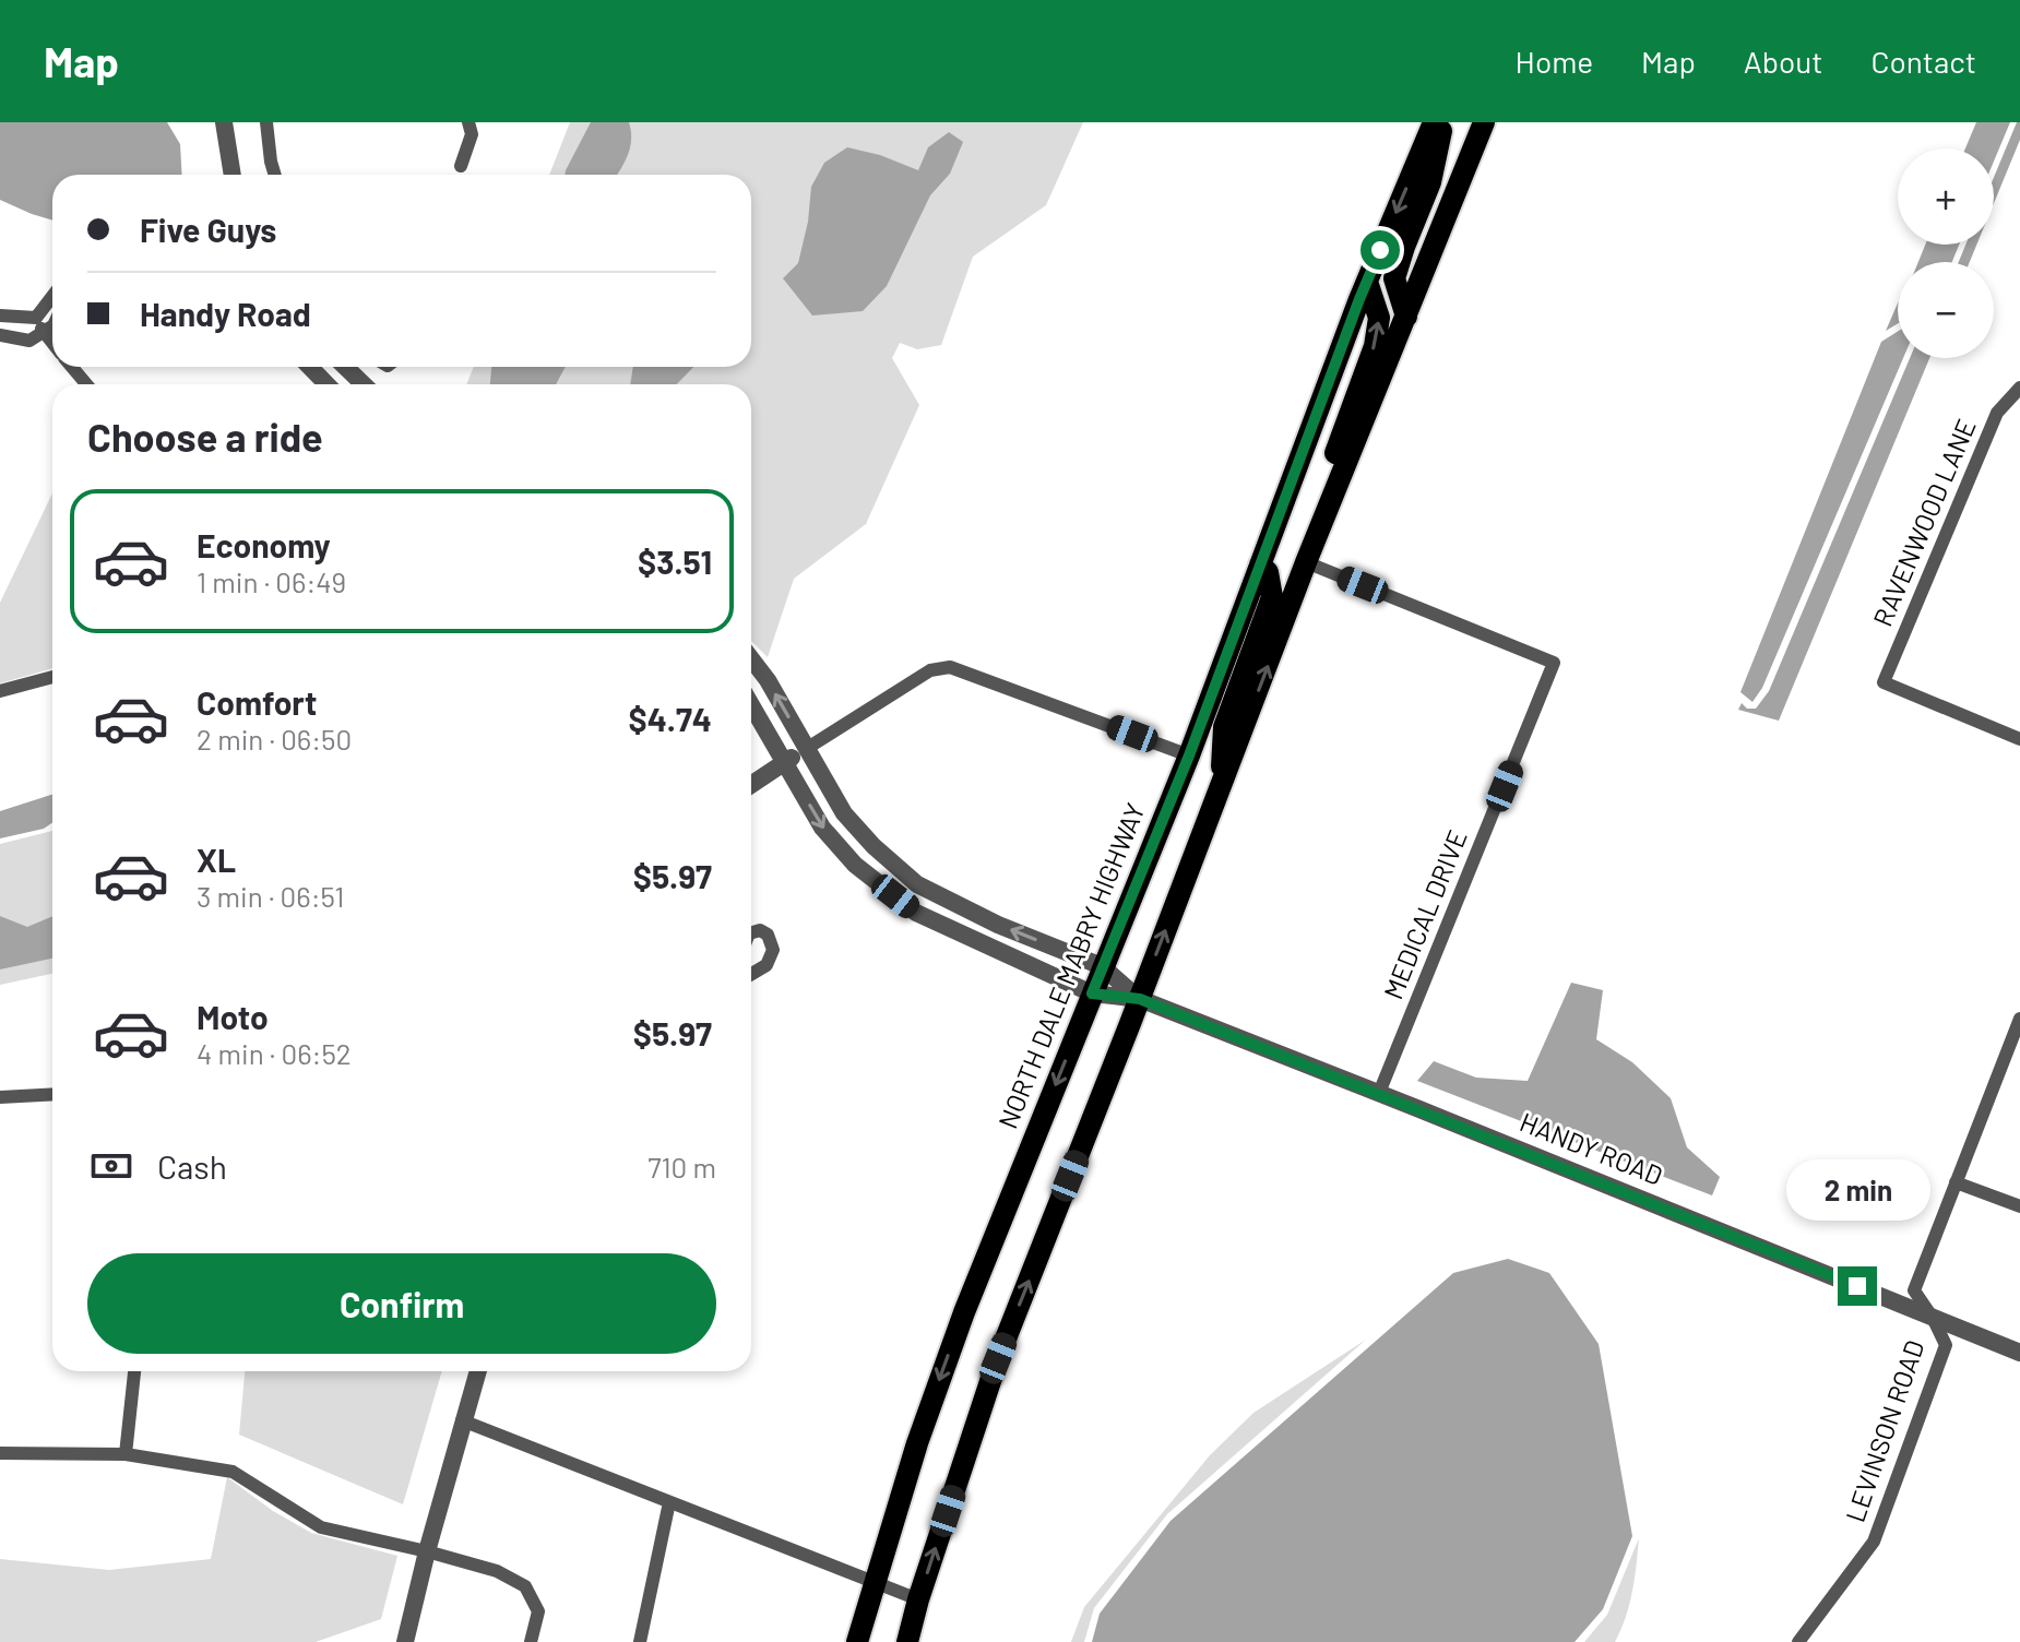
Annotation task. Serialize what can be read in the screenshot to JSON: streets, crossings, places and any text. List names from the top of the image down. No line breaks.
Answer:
{"streets":{"main road":["NORTH DALE MABRY HIGHWAY"],"street":["RAVENWOOD LANE","MEDICAL DRIVE","HANDY ROAD","LEVINSON ROAD"]},"crossings":[["MEDICAL DRIVE","HANDY ROAD"],["HANDY ROAD","LEVINSON ROAD"]],"page":{"header":"Map","nav":["Home","Map","About","Contact"],"map_buttons":["+","−"],"banner":["Five Guys","Handy Road"],"heading":"Choose a ride","list":[{"name":"Economy","note":"1 min · 06:49","value":"$3.51"},{"name":"Comfort","note":"2 min · 06:50","value":"$4.74"},{"name":"XL","note":"3 min · 06:51","value":"$5.97"},{"name":"Moto","note":"4 min · 06:52","value":"$5.97"}],"pay":["Cash","710 m"],"bubble":"2 min","buttons":"Confirm"}}
